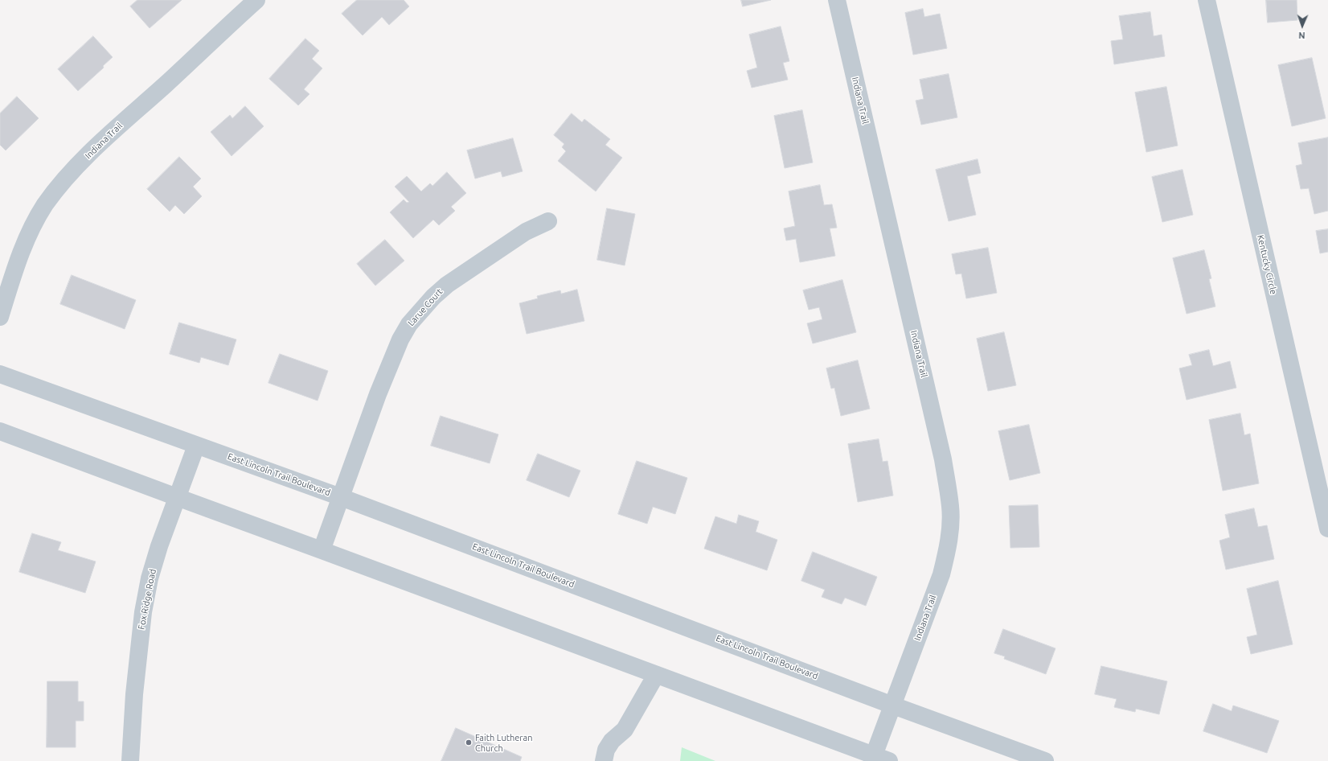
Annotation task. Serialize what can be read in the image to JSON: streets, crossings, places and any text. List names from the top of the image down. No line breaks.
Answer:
{"streets":{"street":["Indiana Trail","Kentucky Circle","Larue Court","East Lincoln Trail Boulevard","Fox Ridge Road"]},"crossings":[["Indiana Trail","East Lincoln Trail Boulevard"],["Larue Court","East Lincoln Trail Boulevard"],["East Lincoln Trail Boulevard","Fox Ridge Road"]],"places":["Faith Lutheran Church"],"north":"bottom"}
